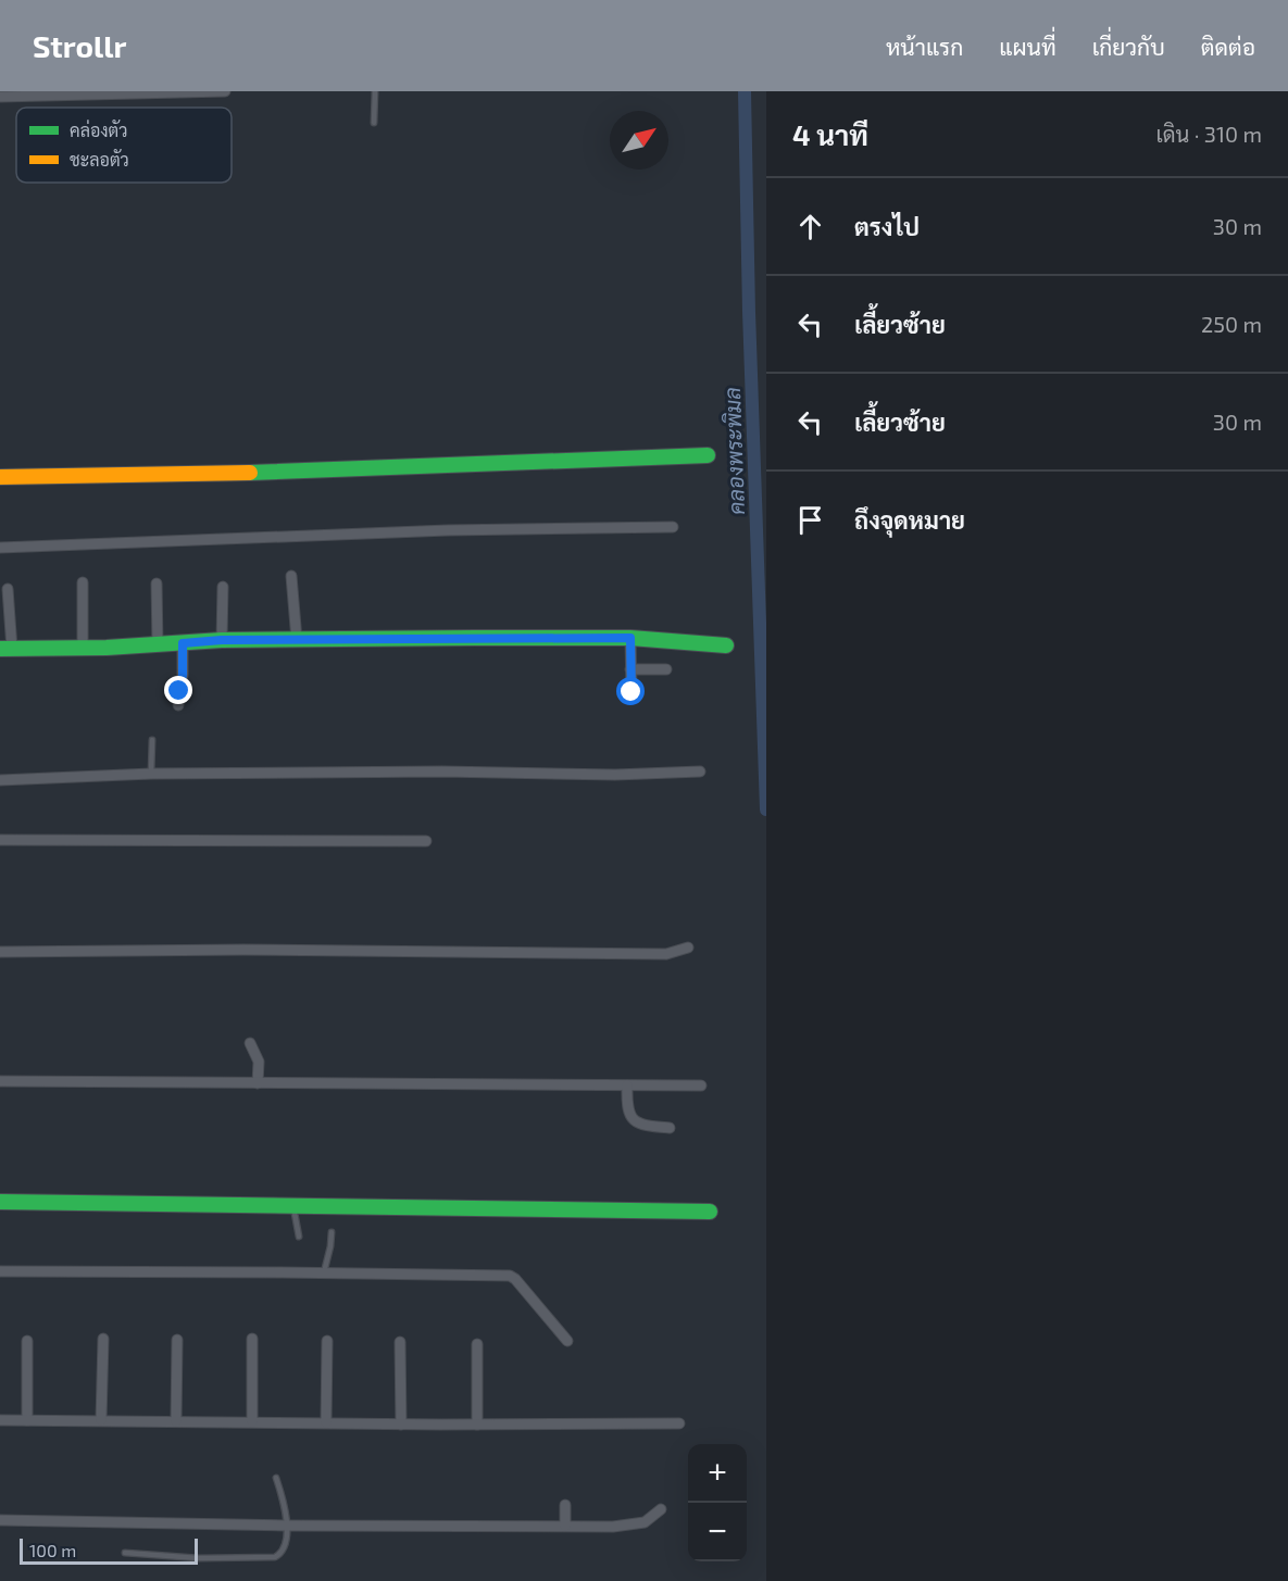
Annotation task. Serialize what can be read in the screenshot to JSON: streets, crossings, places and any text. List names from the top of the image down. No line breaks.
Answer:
{"water":["คลองพระพิมล"],"legend":["คล่องตัว","ชะลอตัว"],"scale_bar":"100 m","north":"top right","page":{"header":"Strollr","nav":["หน้าแรก","แผนที่","เกี่ยวกับ","ติดต่อ"],"heading":["4 นาที","เดิน · 310 m"],"list":[["ตรงไป","30 m"],["เลี้ยวซ้าย","250 m"],["เลี้ยวซ้าย","30 m"],"ถึงจุดหมาย"],"map_buttons":["+","−"],"scale":"100 m"}}
